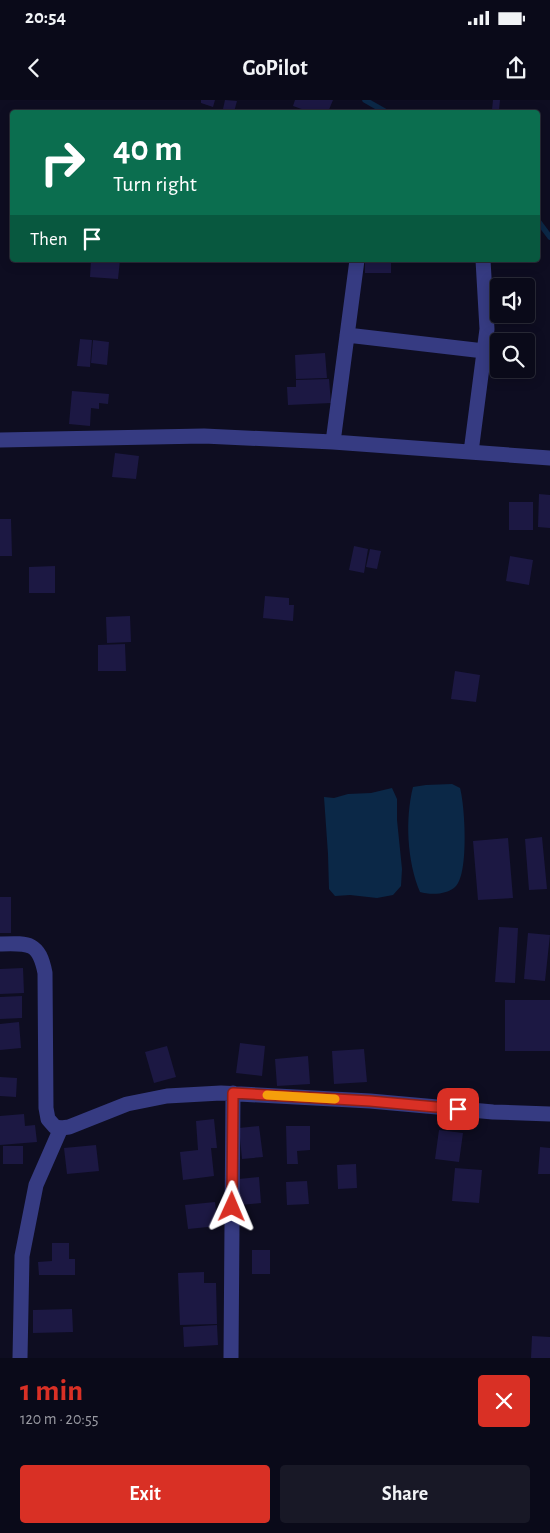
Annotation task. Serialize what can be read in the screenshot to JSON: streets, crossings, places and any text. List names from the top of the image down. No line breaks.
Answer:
{"page":{"status":"20:54","header":"GoPilot","turn":["40 m","Turn right"],"then":"Then","heading":["1 min","120 m · 20:55"],"buttons":["Exit","Share"]}}
